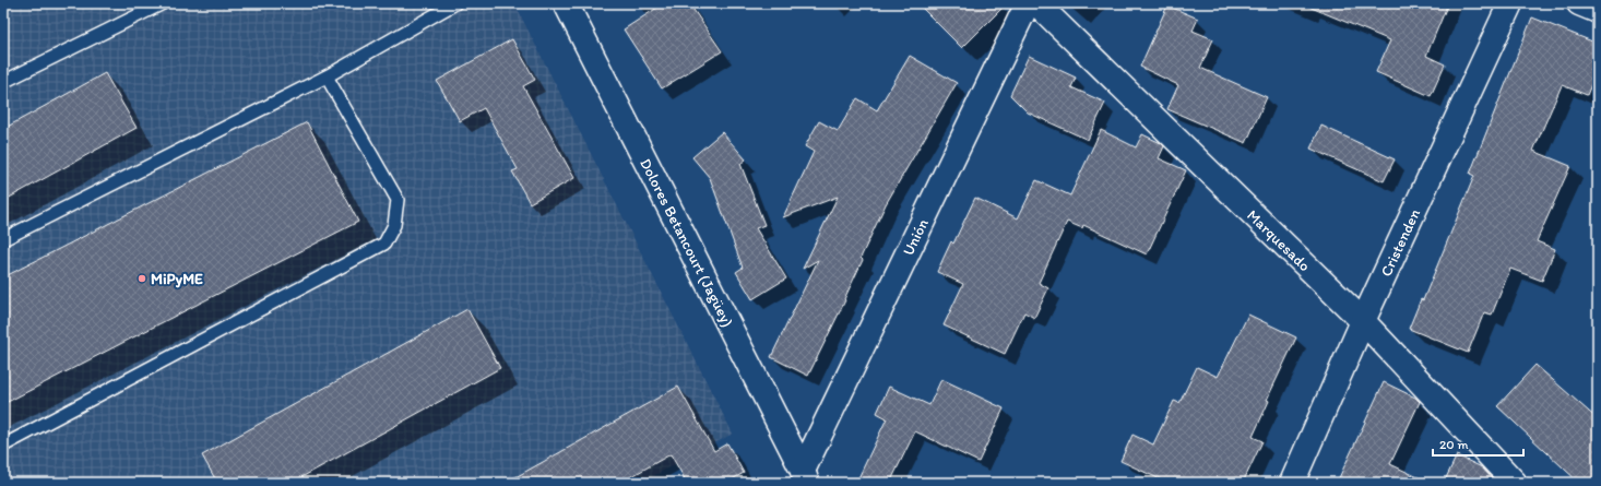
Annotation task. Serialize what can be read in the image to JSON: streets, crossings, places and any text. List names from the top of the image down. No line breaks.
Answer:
{"streets":{"street":["Unión","Marquesado","Dolores Betancourt (Jagüey)","Cristenden"]},"crossings":[["Unión","Dolores Betancourt (Jagüey)"],["Marquesado","Cristenden"]],"places":["MiPyME"],"scale_bar":"20 m"}
